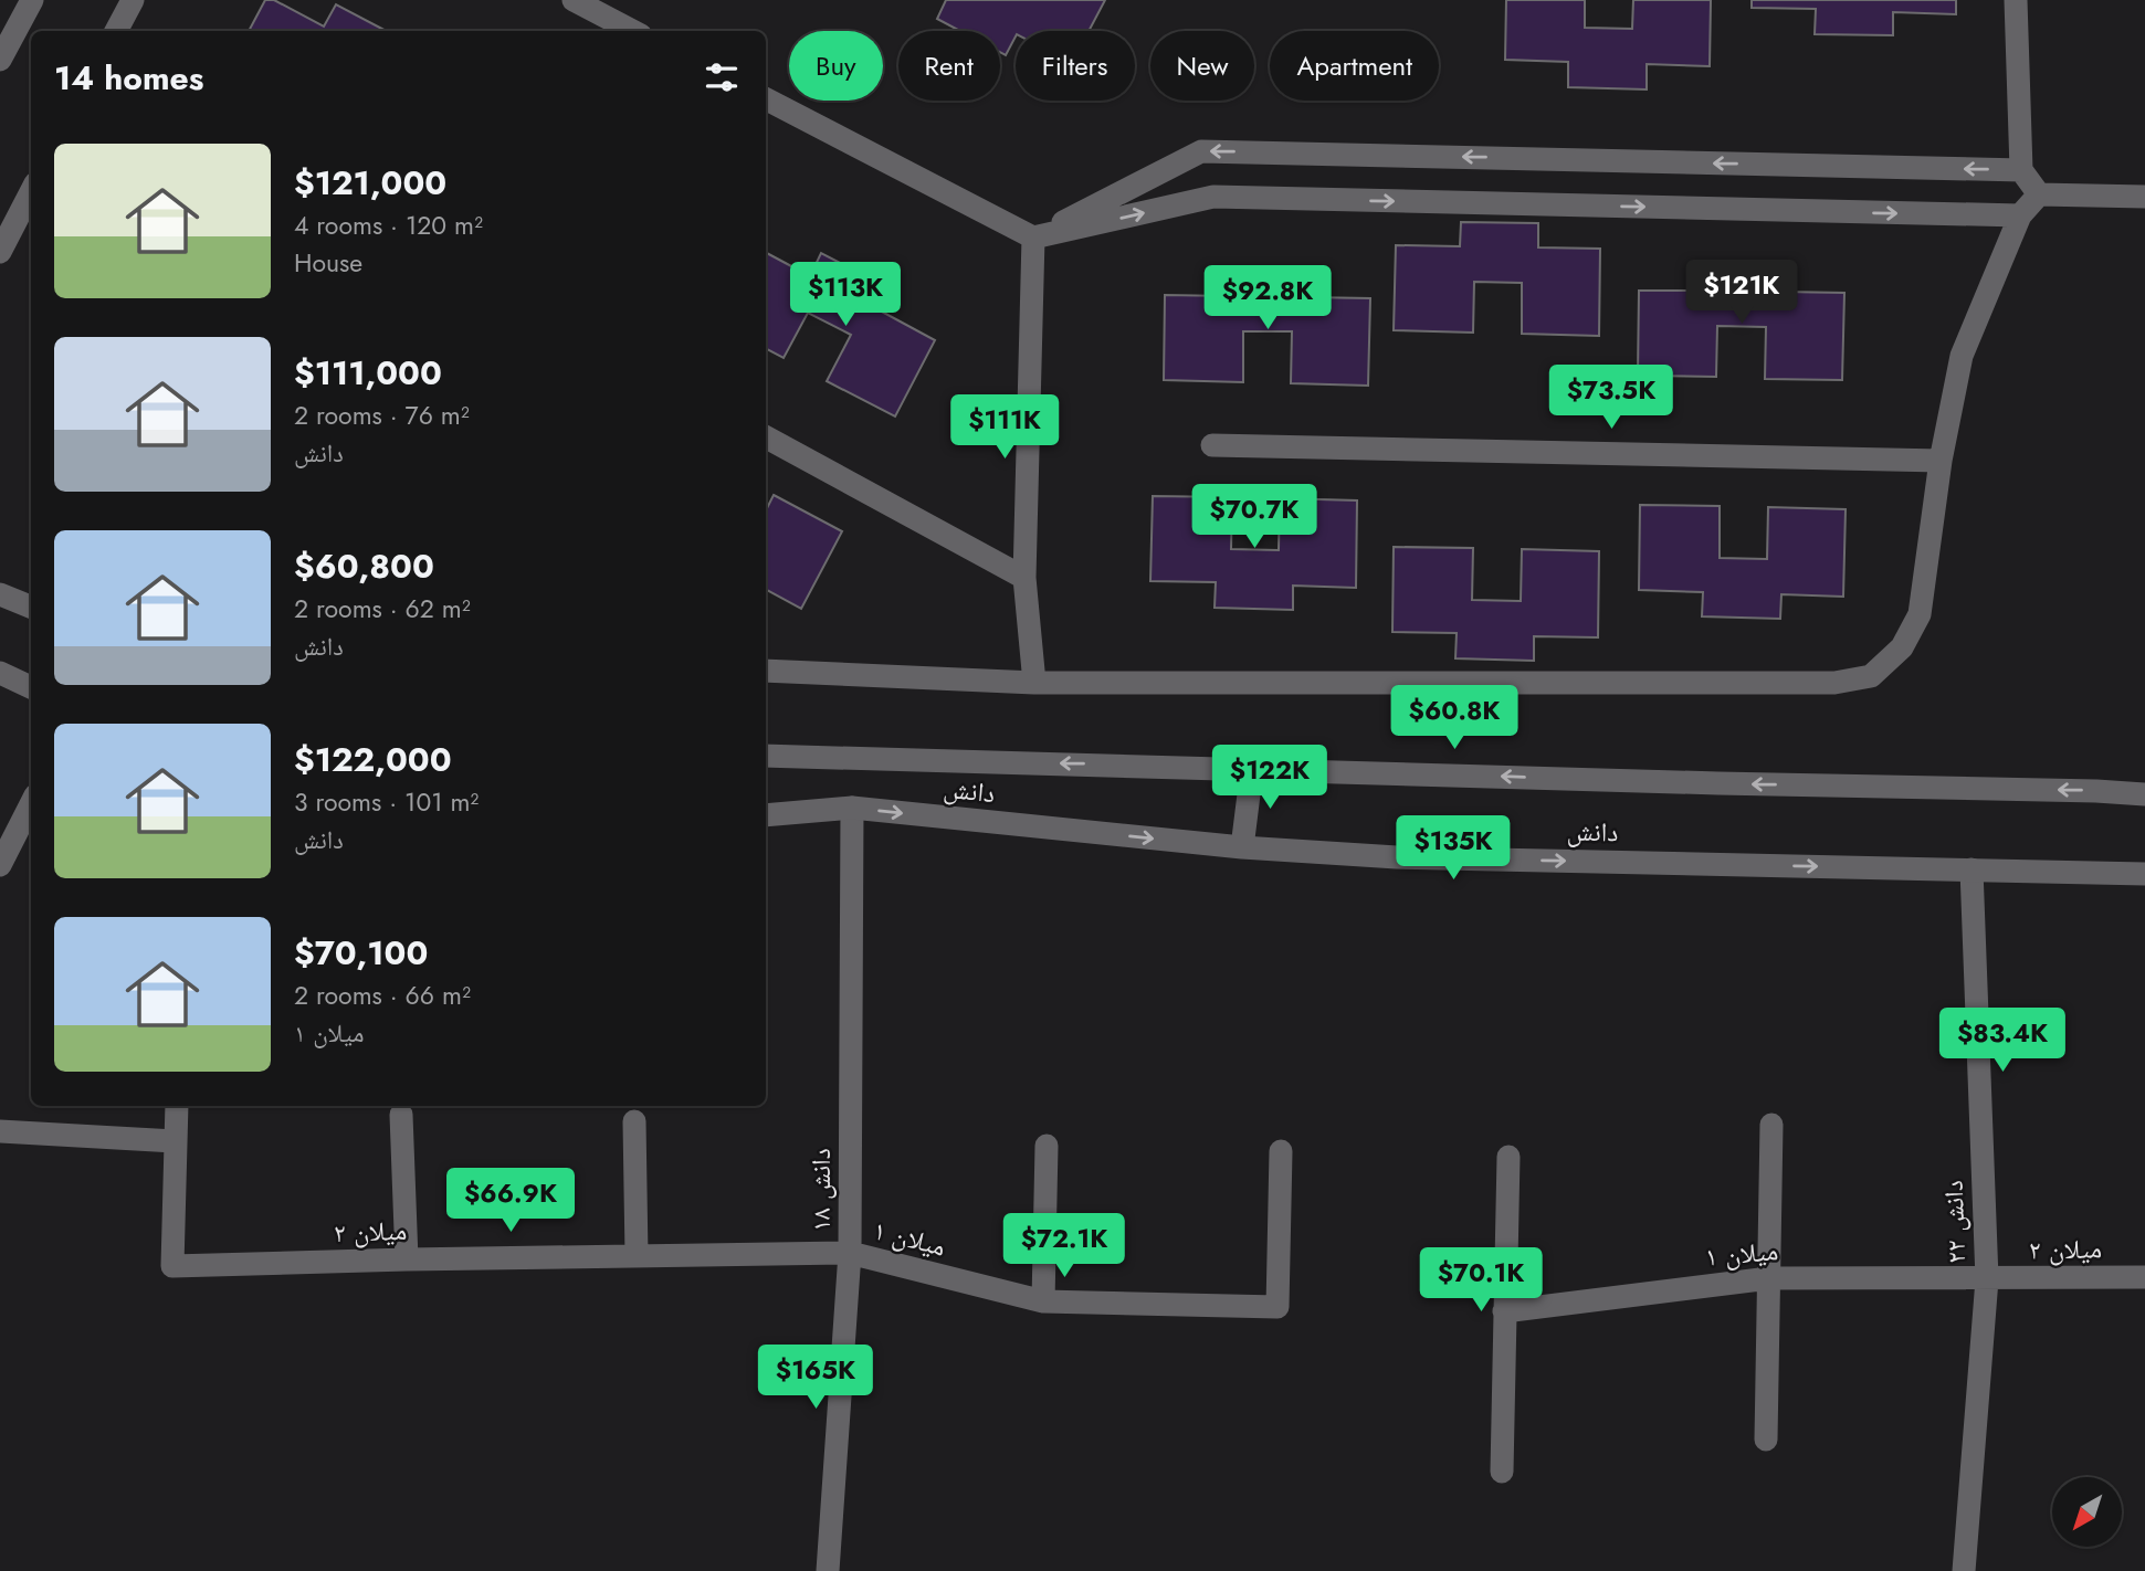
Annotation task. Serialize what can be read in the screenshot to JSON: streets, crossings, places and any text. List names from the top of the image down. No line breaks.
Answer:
{"streets":{"street":["دانش","دانش ۱۸","دانش ۲۲","میلان ۲","میلان ۱"]},"crossings":[["دانش","دانش ۱۸"],["دانش","دانش ۲۲"],["دانش ۱۸","میلان ۲"],["دانش ۱۸","میلان ۱"],["دانش ۲۲","میلان ۲"],["دانش ۲۲","میلان ۱"],["میلان ۲","میلان ۱"]],"north":"bottom left","page":{"chip":["Buy","Rent","Filters","New","Apartment"],"heading":"14 homes","list":[{"name":"$121,000","note":"4 rooms · 120 m² · House"},{"name":"$111,000","note":"2 rooms · 76 m² · دانش"},{"name":"$60,800","note":"2 rooms · 62 m² · دانش"},{"name":"$122,000","note":"3 rooms · 101 m² · دانش"},{"name":"$70,100","note":"2 rooms · 66 m² · میلان ۱"}],"price":["$121K","$113K","$92.8K","$73.5K","$111K","$70.7K","$60.8K","$122K","$135K","$83.4K","$66.9K","$72.1K","$70.1K","$165K"]}}
